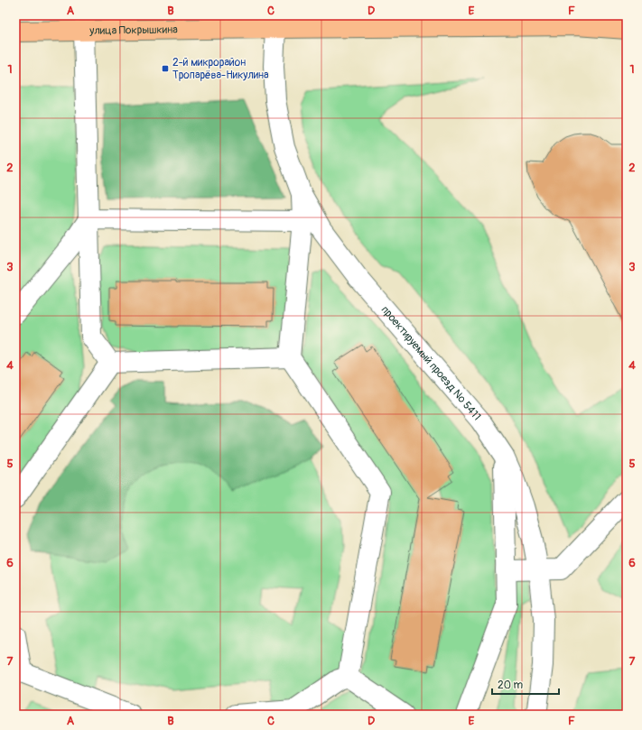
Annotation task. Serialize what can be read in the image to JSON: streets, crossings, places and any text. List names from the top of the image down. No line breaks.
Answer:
{"streets":{"main road":["улица Покрышкина"],"street":["проектируемый проезд № 5411"]},"crossings":[["улица Покрышкина","проектируемый проезд № 5411"]],"places":{"transit":["2-й микрорайон Тропарёва-Никулина"]},"scale_bar":"20 m","grid":{"columns":["A","B","C","D","E","F"],"rows":["1","2","3","4","5","6","7"]}}
